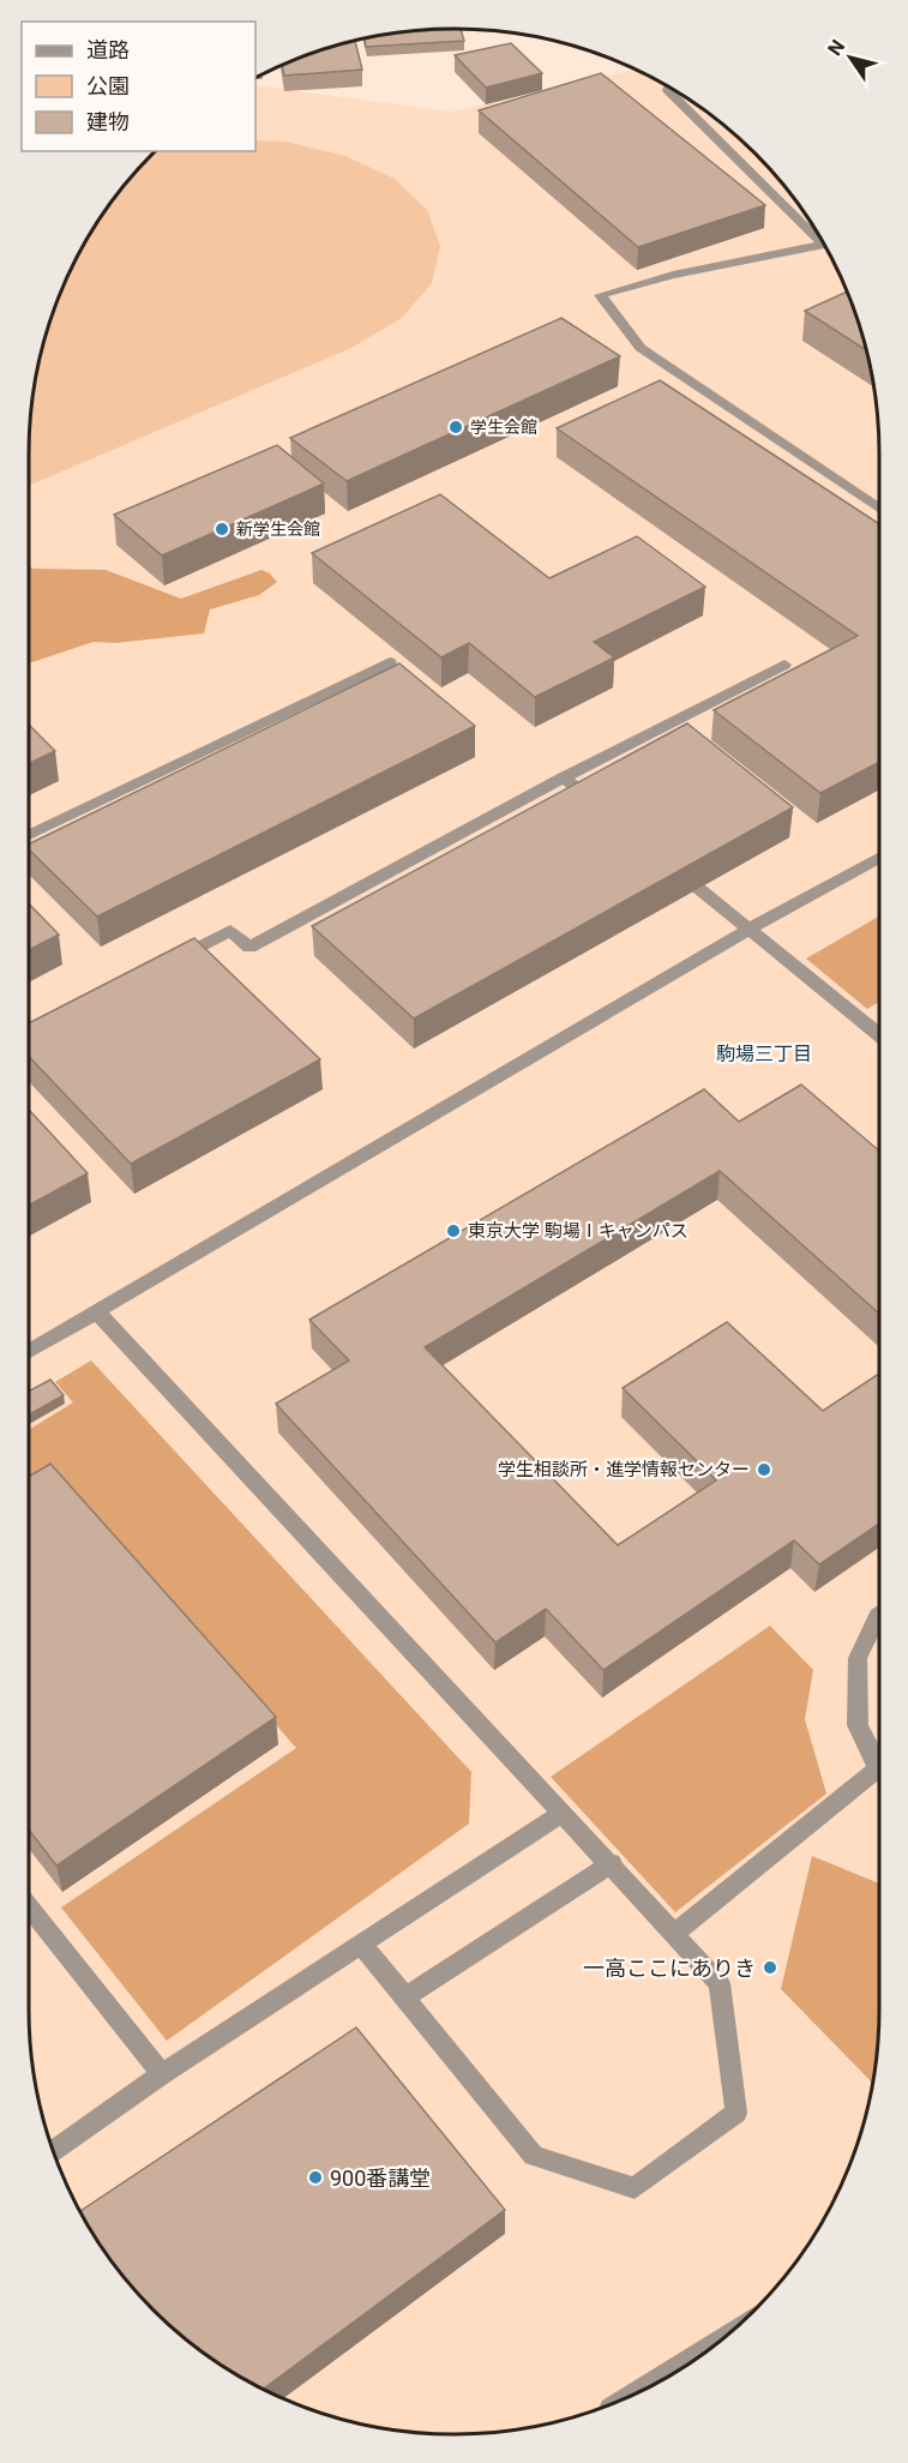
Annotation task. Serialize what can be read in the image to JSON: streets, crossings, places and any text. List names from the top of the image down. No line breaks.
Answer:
{"districts":["駒場三丁目"],"places":["学生会館","新学生会館","東京大学 駒場Ⅰキャンパス","学生相談所・進学情報センター","一高ここにありき","900番講堂"],"legend":["道路","公園","建物"],"north":"top left"}
